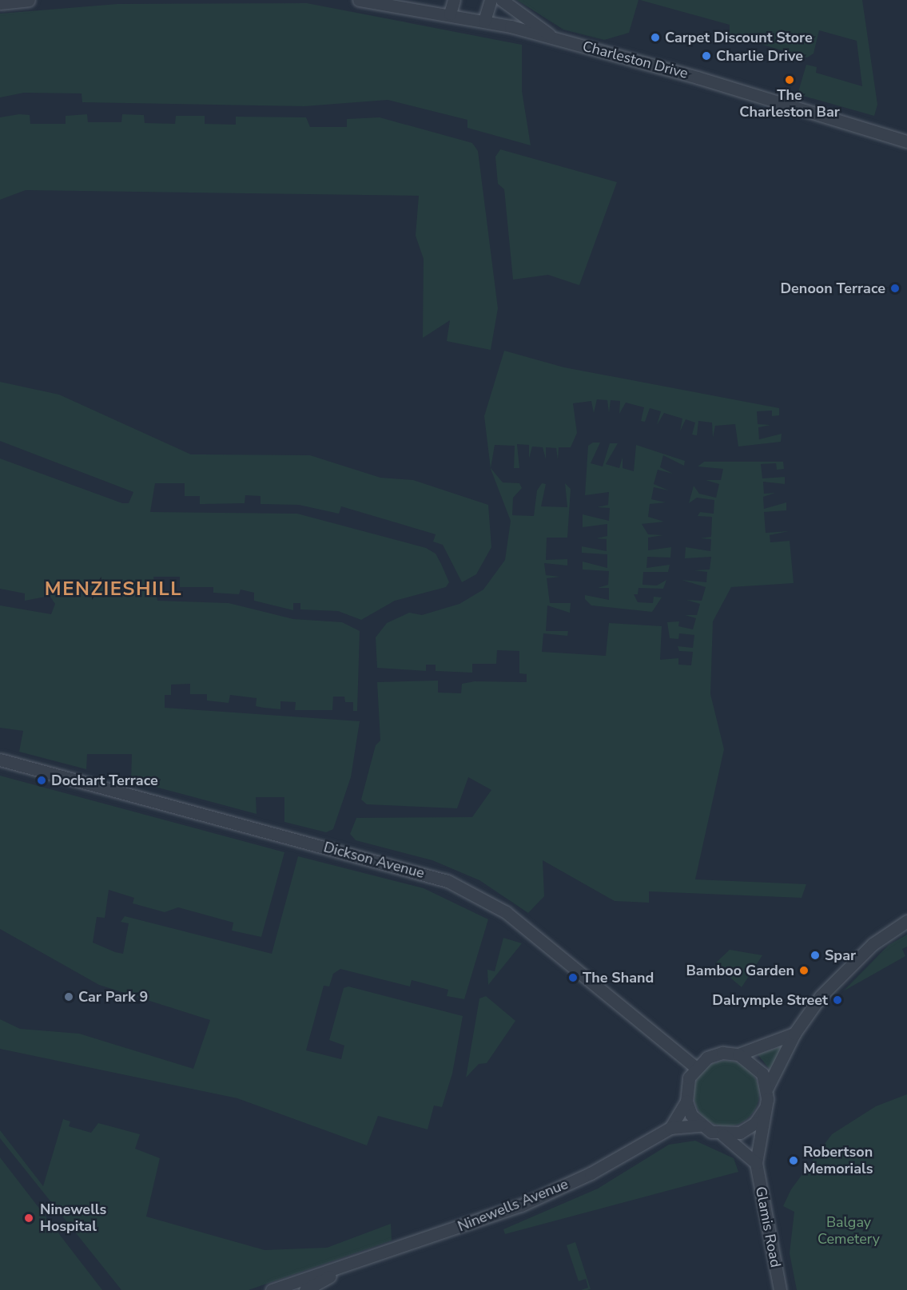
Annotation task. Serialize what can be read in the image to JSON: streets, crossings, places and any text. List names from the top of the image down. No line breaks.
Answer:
{"streets":{"street":["Charleston Drive","Dickson Avenue","Ninewells Avenue","Glamis Road"]},"crossings":[["Dickson Avenue","Ninewells Avenue"],["Dickson Avenue","Glamis Road"],["Ninewells Avenue","Glamis Road"]],"districts":["MENZIESHILL"],"parks":["Balgay Cemetery"],"places":["Carpet Discount Store","Charlie Drive","The Charleston Bar","Denoon Terrace","Dochart Terrace","Spar","Bamboo Garden","The Shand","Car Park 9","Dalrymple Street","Robertson Memorials","Ninewells Hospital"]}
